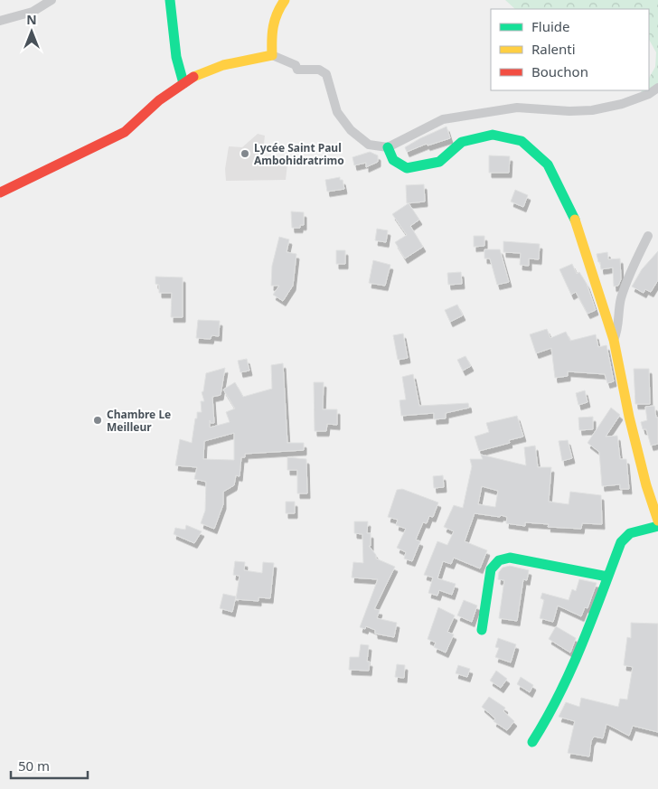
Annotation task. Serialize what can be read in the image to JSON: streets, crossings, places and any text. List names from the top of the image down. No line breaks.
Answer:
{"places":["Lycée Saint Paul Ambohidratrimo","Chambre Le Meilleur"],"legend":["Fluide","Ralenti","Bouchon"],"scale_bar":"50 m","north":"top"}
